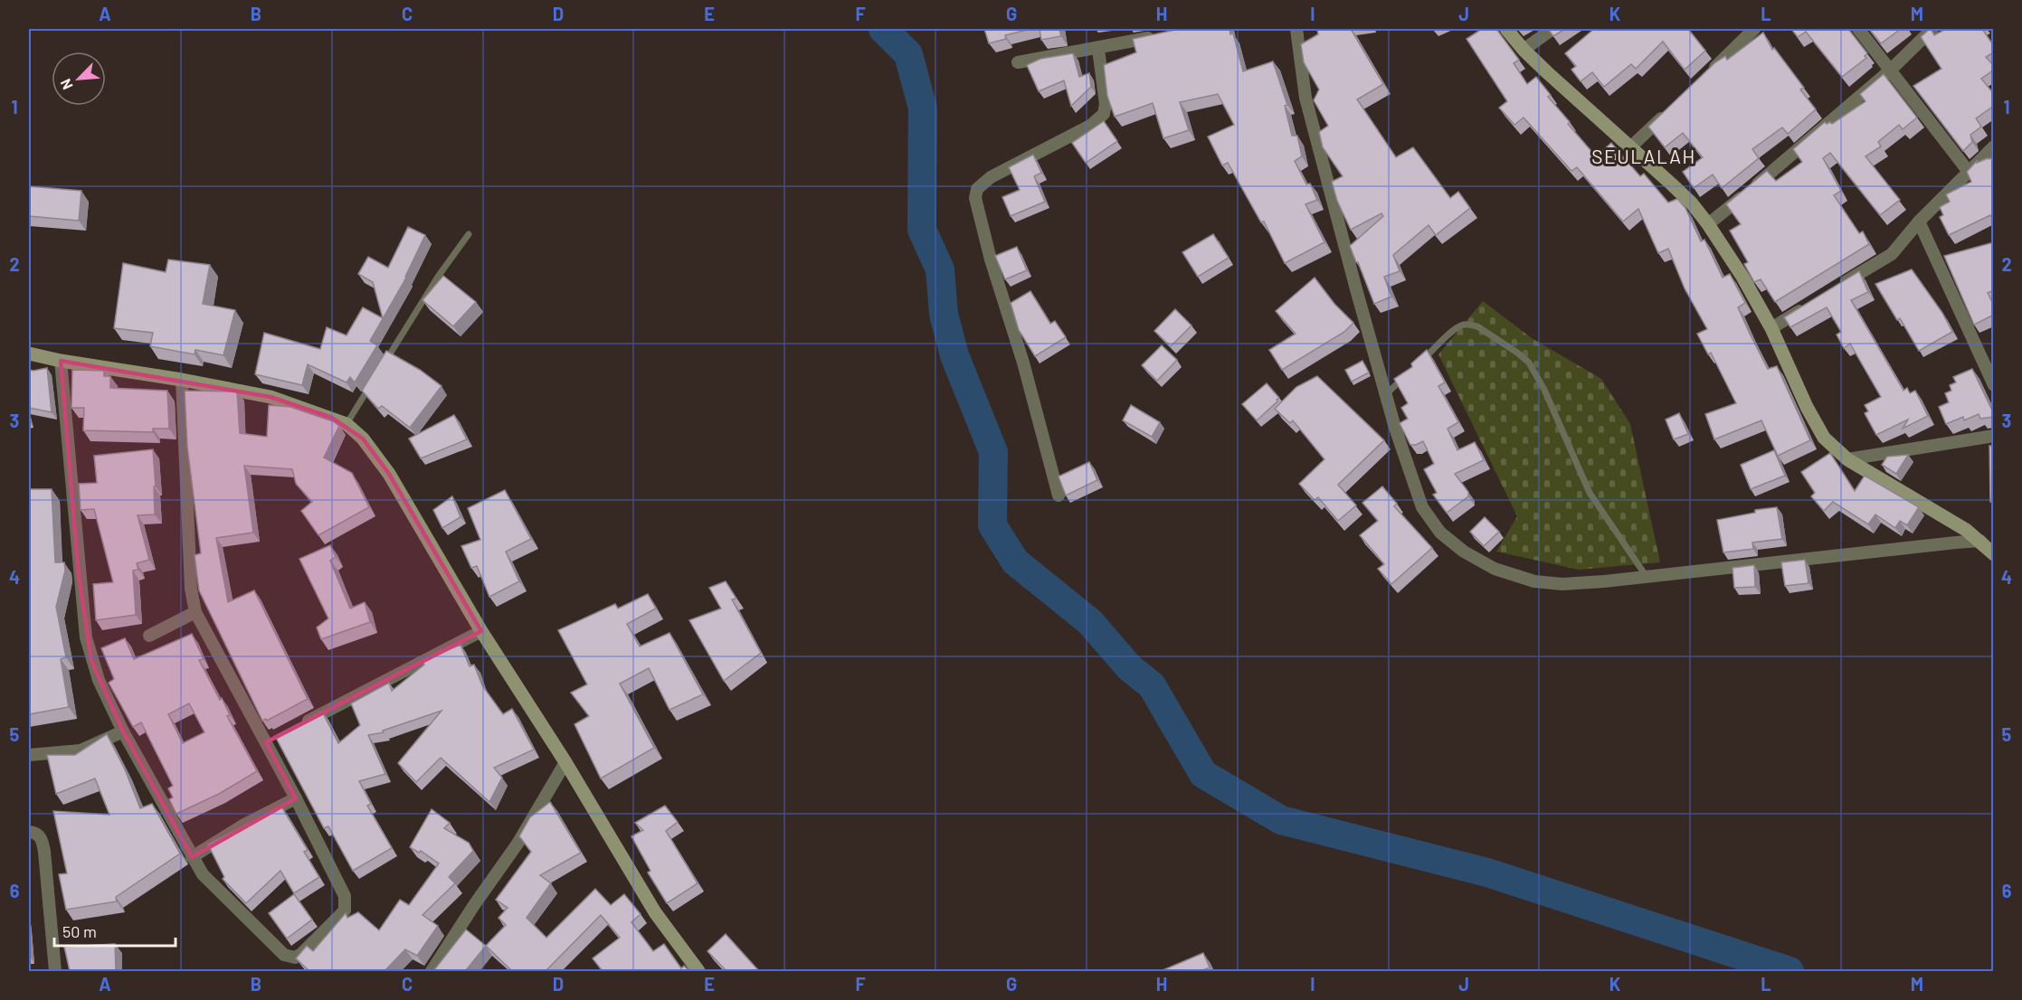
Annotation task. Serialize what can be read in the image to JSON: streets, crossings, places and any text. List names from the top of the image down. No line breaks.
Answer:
{"districts":["SEULALAH"],"scale_bar":"50 m","north":"bottom left","grid":{"columns":["A","B","C","D","E","F","G","H","I","J","K","L","M"],"rows":["1","2","3","4","5","6"]}}
